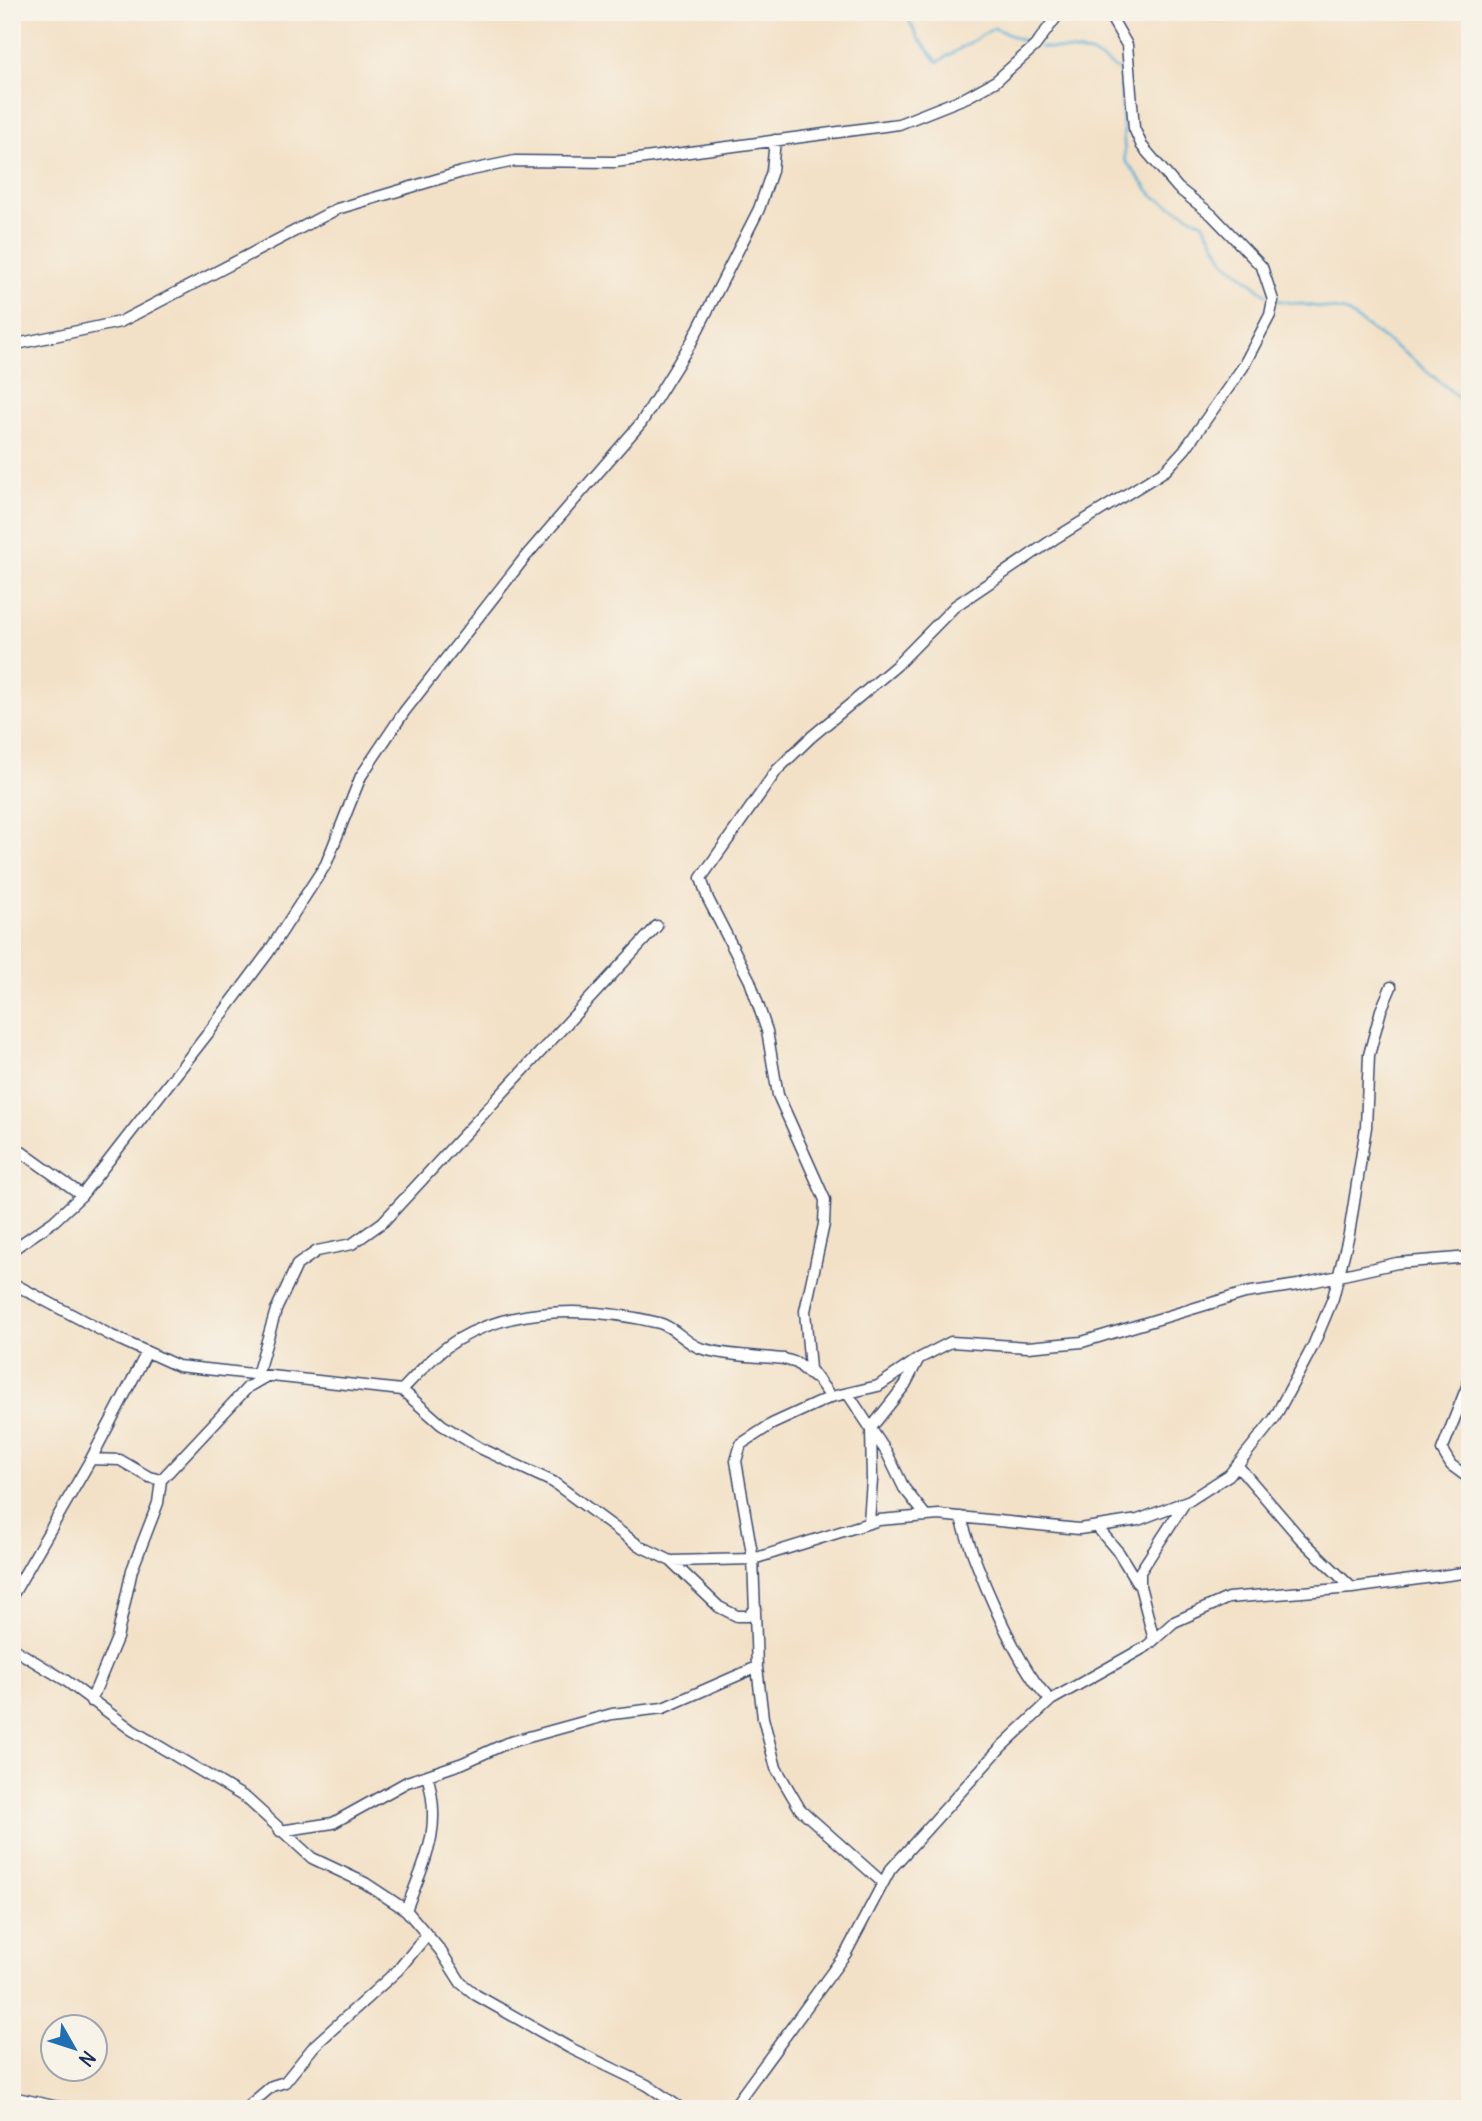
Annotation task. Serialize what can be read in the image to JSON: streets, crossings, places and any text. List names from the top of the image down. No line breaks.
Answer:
{"north":"bottom right"}
